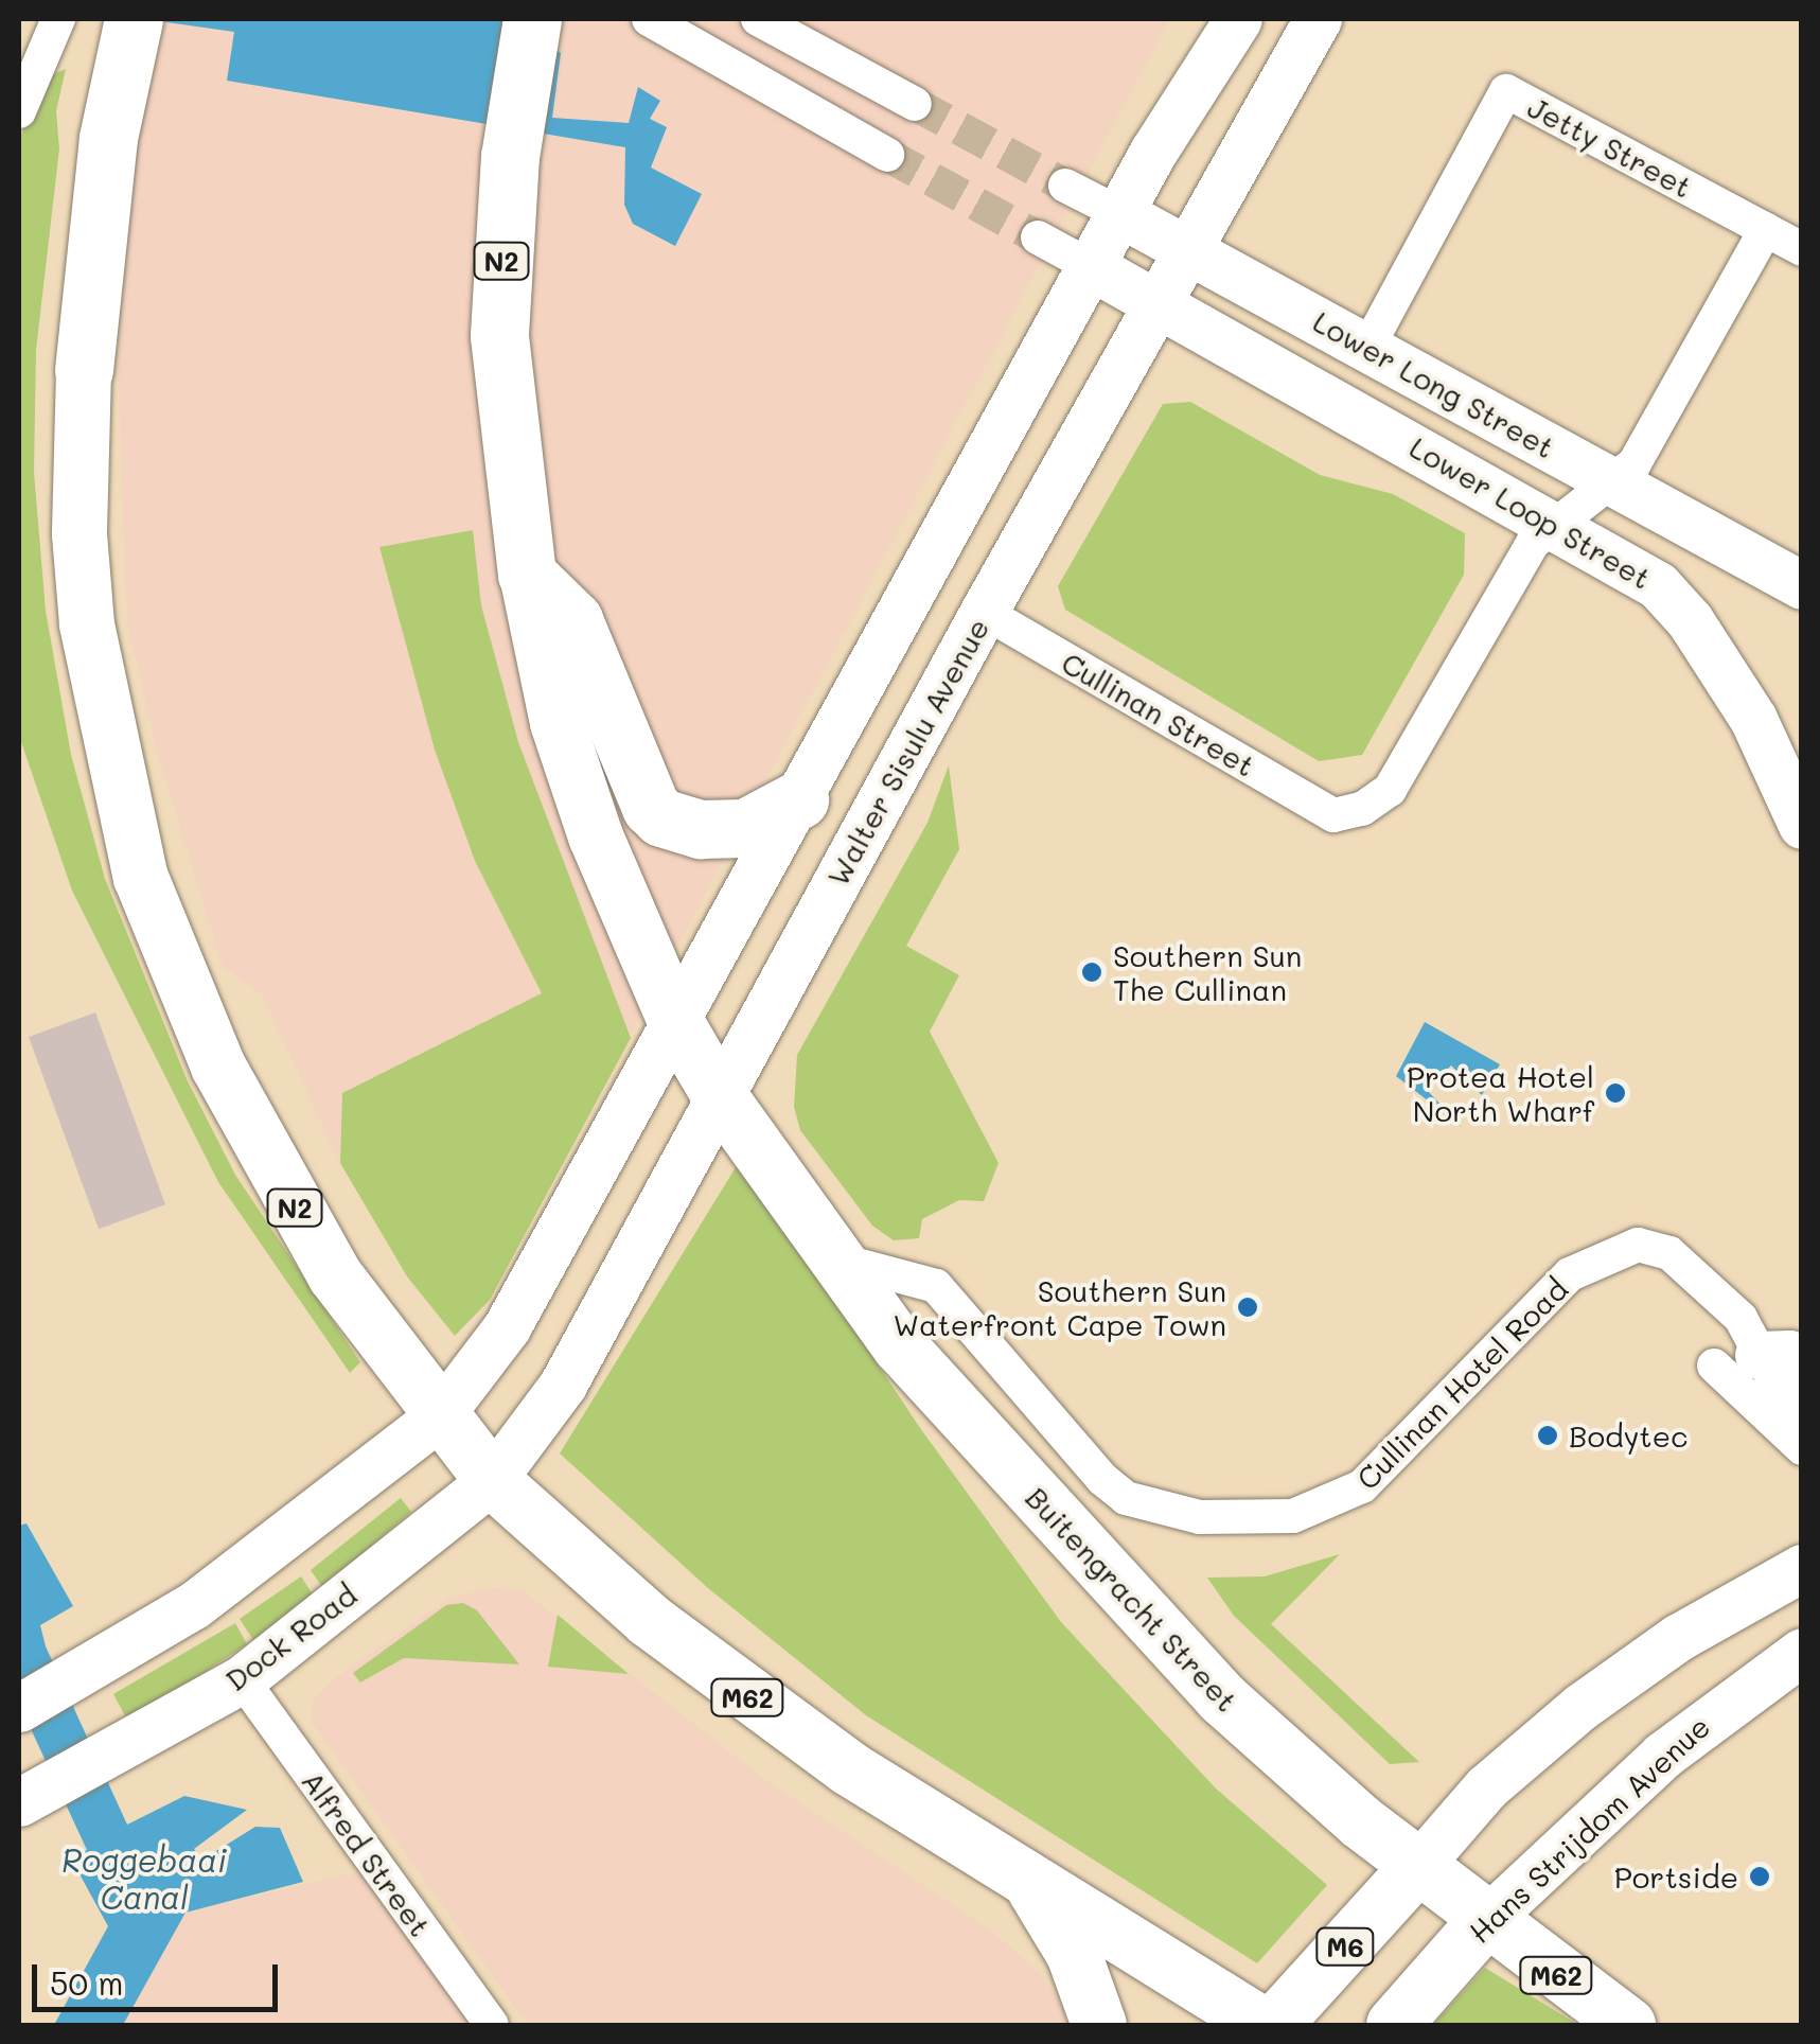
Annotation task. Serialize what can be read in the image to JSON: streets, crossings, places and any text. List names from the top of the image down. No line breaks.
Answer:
{"streets":{"highway":["N2"],"main road":["Buitengracht Street","M62","Hans Strijdom Avenue","M6"],"street":["Jetty Street","Lower Long Street","Lower Loop Street","Cullinan Street","Walter Sisulu Avenue","Cullinan Hotel Road","Dock Road","Alfred Street"]},"crossings":[["Jetty Street","Lower Long Street"],["N2","Walter Sisulu Avenue"],["N2","Buitengracht Street"],["N2","Dock Road"],["N2","M62"],["Lower Long Street","Walter Sisulu Avenue"],["Lower Loop Street","Cullinan Street"],["Lower Loop Street","Walter Sisulu Avenue"],["Cullinan Street","Walter Sisulu Avenue"],["Walter Sisulu Avenue","Buitengracht Street"],["Walter Sisulu Avenue","Dock Road"],["Walter Sisulu Avenue","M62"],["Cullinan Hotel Road","Buitengracht Street"],["Buitengracht Street","Hans Strijdom Avenue"],["Buitengracht Street","M6"],["Dock Road","M62"],["Dock Road","Alfred Street"]],"water":["Roggebaai Canal"],"places":["Southern Sun The Cullinan","Protea Hotel North Wharf","Southern Sun Waterfront Cape Town","Bodytec","Portside"],"scale_bar":"50 m"}
